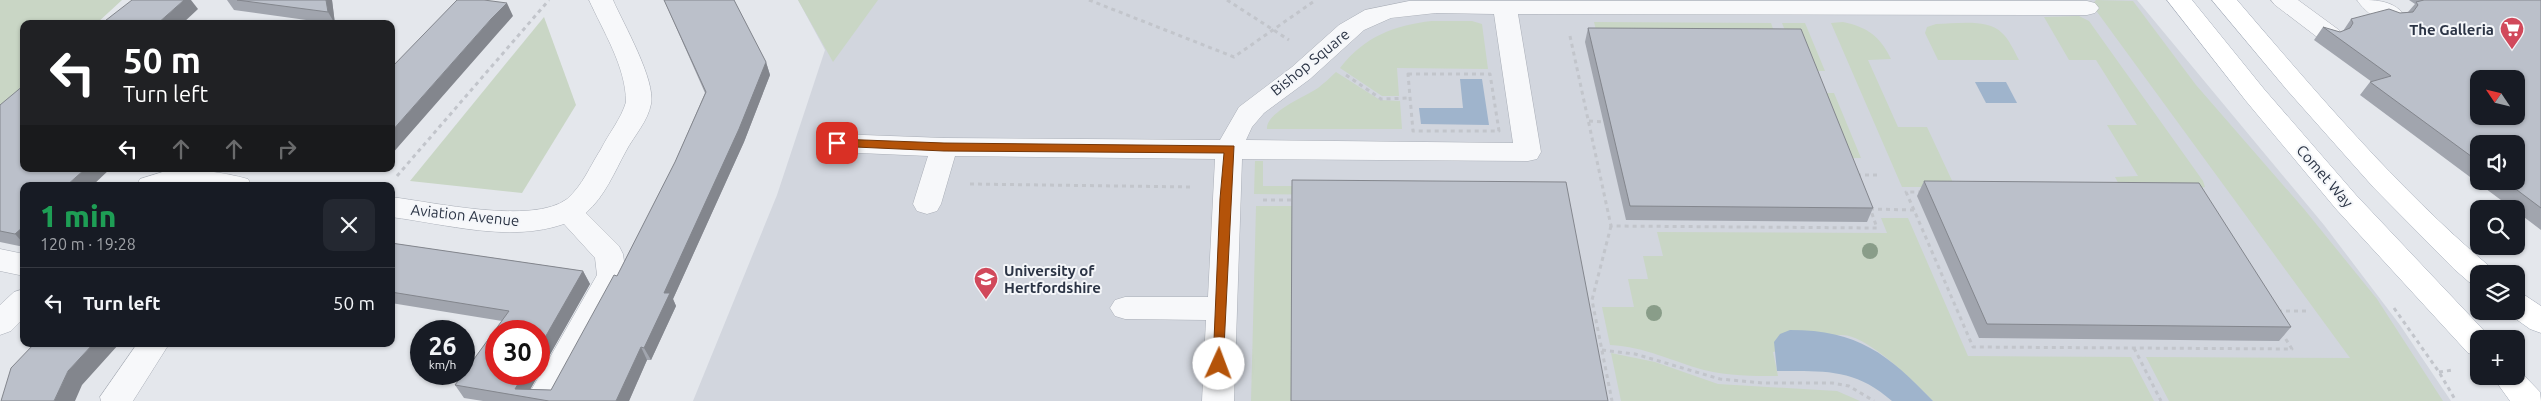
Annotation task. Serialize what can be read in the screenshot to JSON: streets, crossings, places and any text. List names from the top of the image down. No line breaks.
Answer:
{"streets":{"main road":["Comet Way"],"street":["Bishop Square","Aviation Avenue"]},"places":{"supermarket":["The Galleria"],"school or university":["University of Hertfordshire"]},"north":"top left","page":{"turn":["50 m","Turn left"],"map_buttons":"+","heading":["1 min","120 m · 19:28"],"list":[{"name":"Turn left","value":"50 m"}],"speed":"26 km/h","limit":"30"}}
